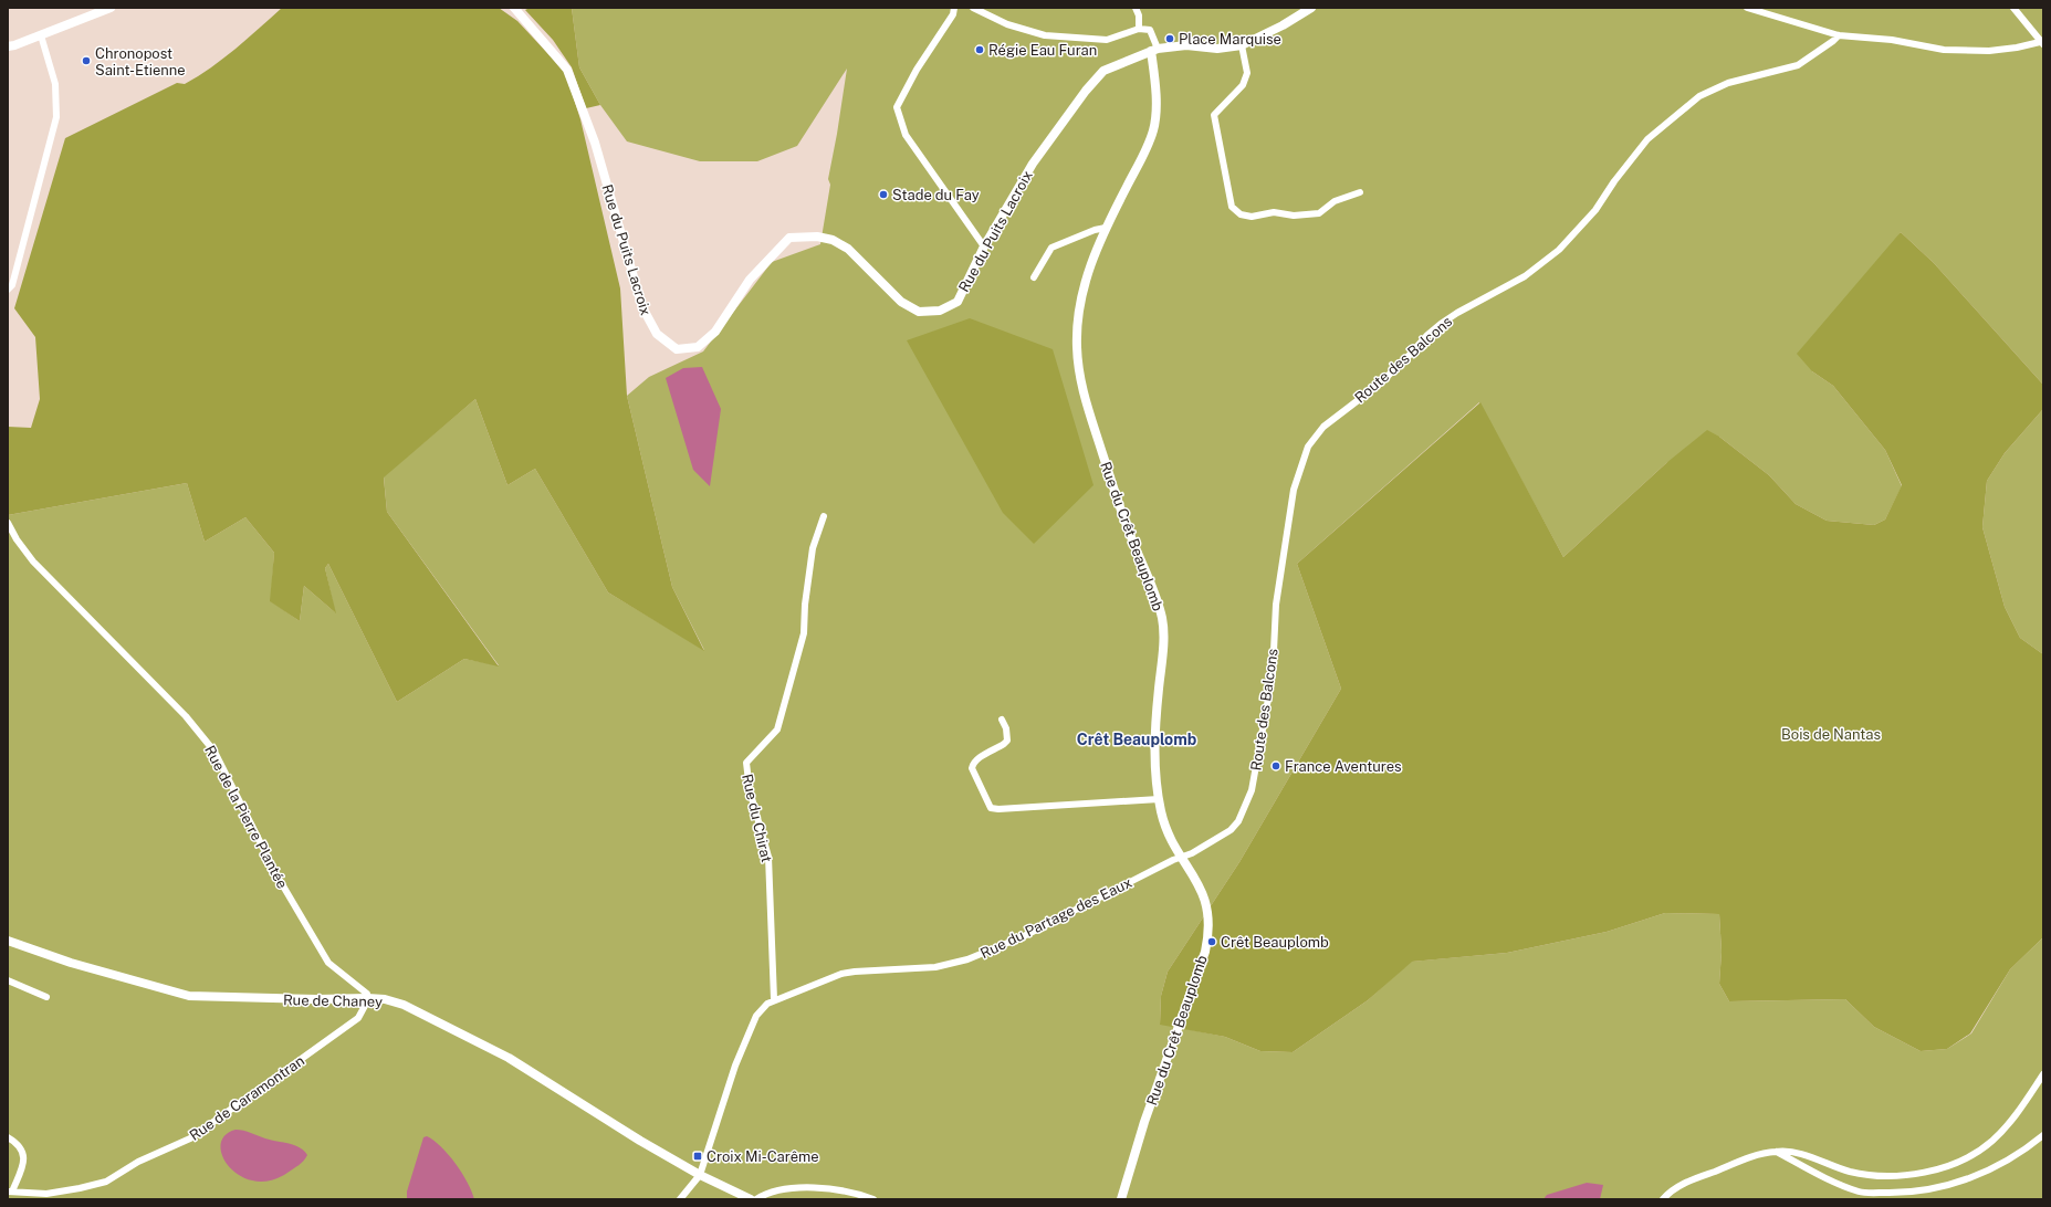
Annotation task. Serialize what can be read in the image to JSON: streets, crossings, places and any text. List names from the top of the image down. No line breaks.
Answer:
{"streets":{"street":["Rue du Puits Lacroix","Route des Balcons","Rue du Crêt Beauplomb","Rue de la Pierre Plantée","Rue du Chirat","Rue du Partage des Eaux","Rue de Chaney","Rue de Caramontran"]},"crossings":[["Rue du Puits Lacroix","Rue du Crêt Beauplomb"],["Route des Balcons","Rue du Crêt Beauplomb"],["Route des Balcons","Rue du Partage des Eaux"],["Rue du Crêt Beauplomb","Rue du Partage des Eaux"],["Rue de la Pierre Plantée","Rue de Chaney"],["Rue de la Pierre Plantée","Rue de Caramontran"],["Rue du Chirat","Rue du Partage des Eaux"],["Rue de Chaney","Rue de Caramontran"]],"districts":["Crêt Beauplomb"],"parks":["Bois de Nantas"],"places":{"other":["Place Marquise","Régie Eau Furan","Chronopost Saint-Etienne","Stade du Fay","France Aventures","Crêt Beauplomb"],"transit":["Croix Mi-Carême"]}}
